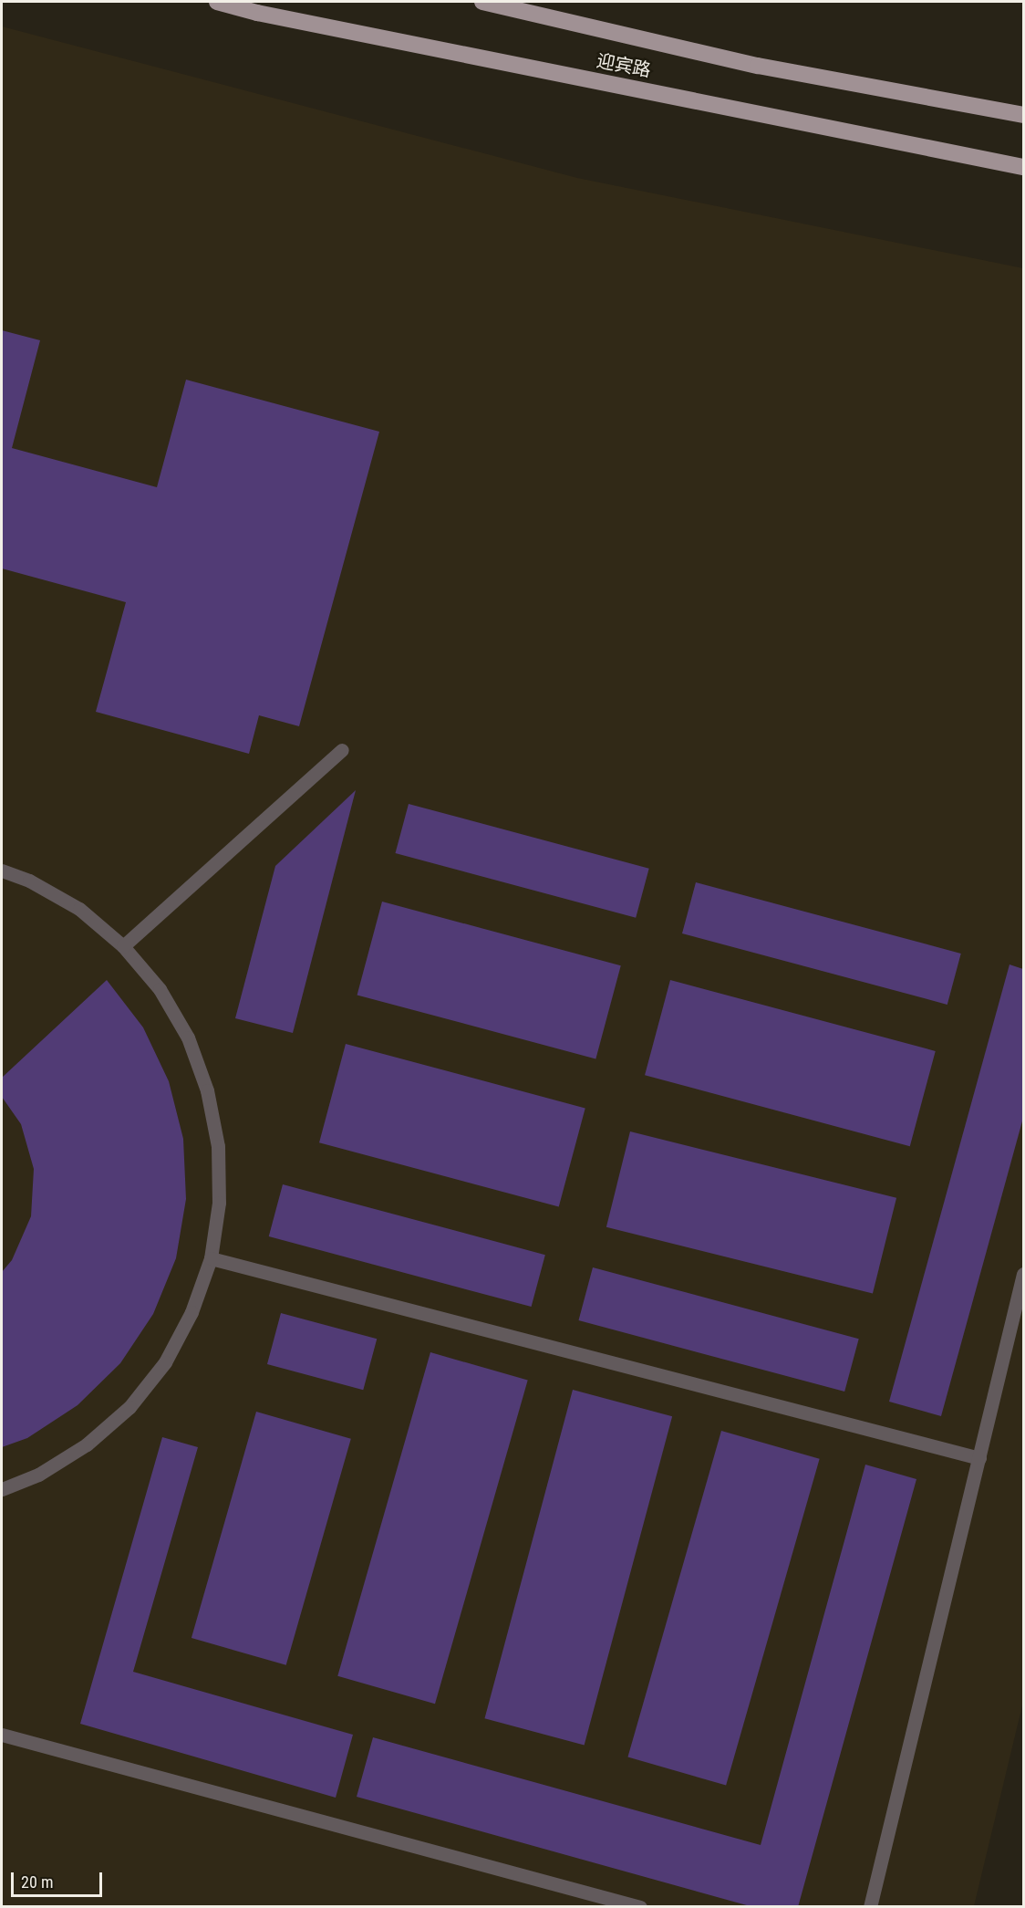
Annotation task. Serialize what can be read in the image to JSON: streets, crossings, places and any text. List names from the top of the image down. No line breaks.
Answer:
{"streets":{"main road":["迎宾路"]},"scale_bar":"20 m"}
